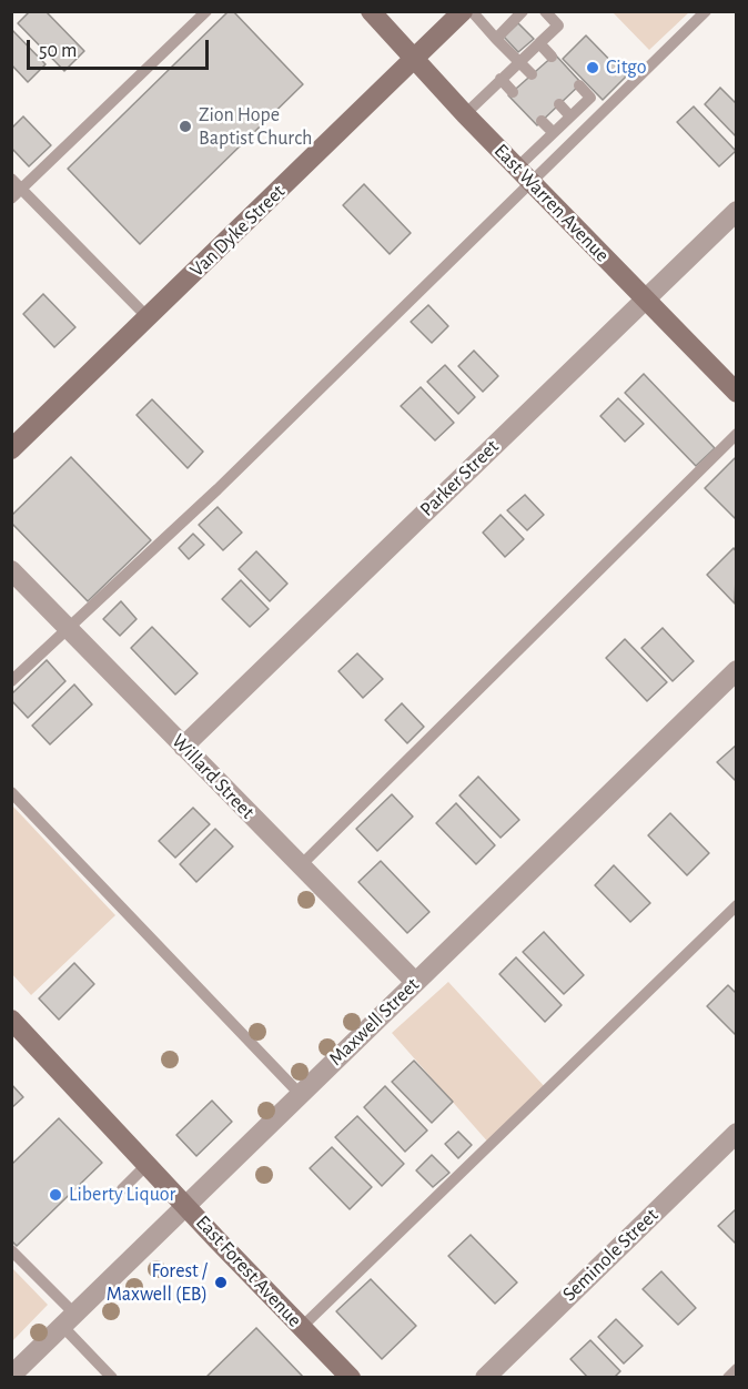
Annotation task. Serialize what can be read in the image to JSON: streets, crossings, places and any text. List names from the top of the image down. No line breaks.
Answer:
{"streets":{"main road":["East Warren Avenue","Van Dyke Street","East Forest Avenue"],"street":["Parker Street","Willard Street","Maxwell Street","Seminole Street"]},"crossings":[["East Warren Avenue","Van Dyke Street"],["East Warren Avenue","Parker Street"],["Parker Street","Willard Street"],["Willard Street","Maxwell Street"],["Maxwell Street","East Forest Avenue"]],"places":["Citgo","Zion Hope Baptist Church","Liberty Liquor","Forest / Maxwell (EB)"],"scale_bar":"50 m"}
